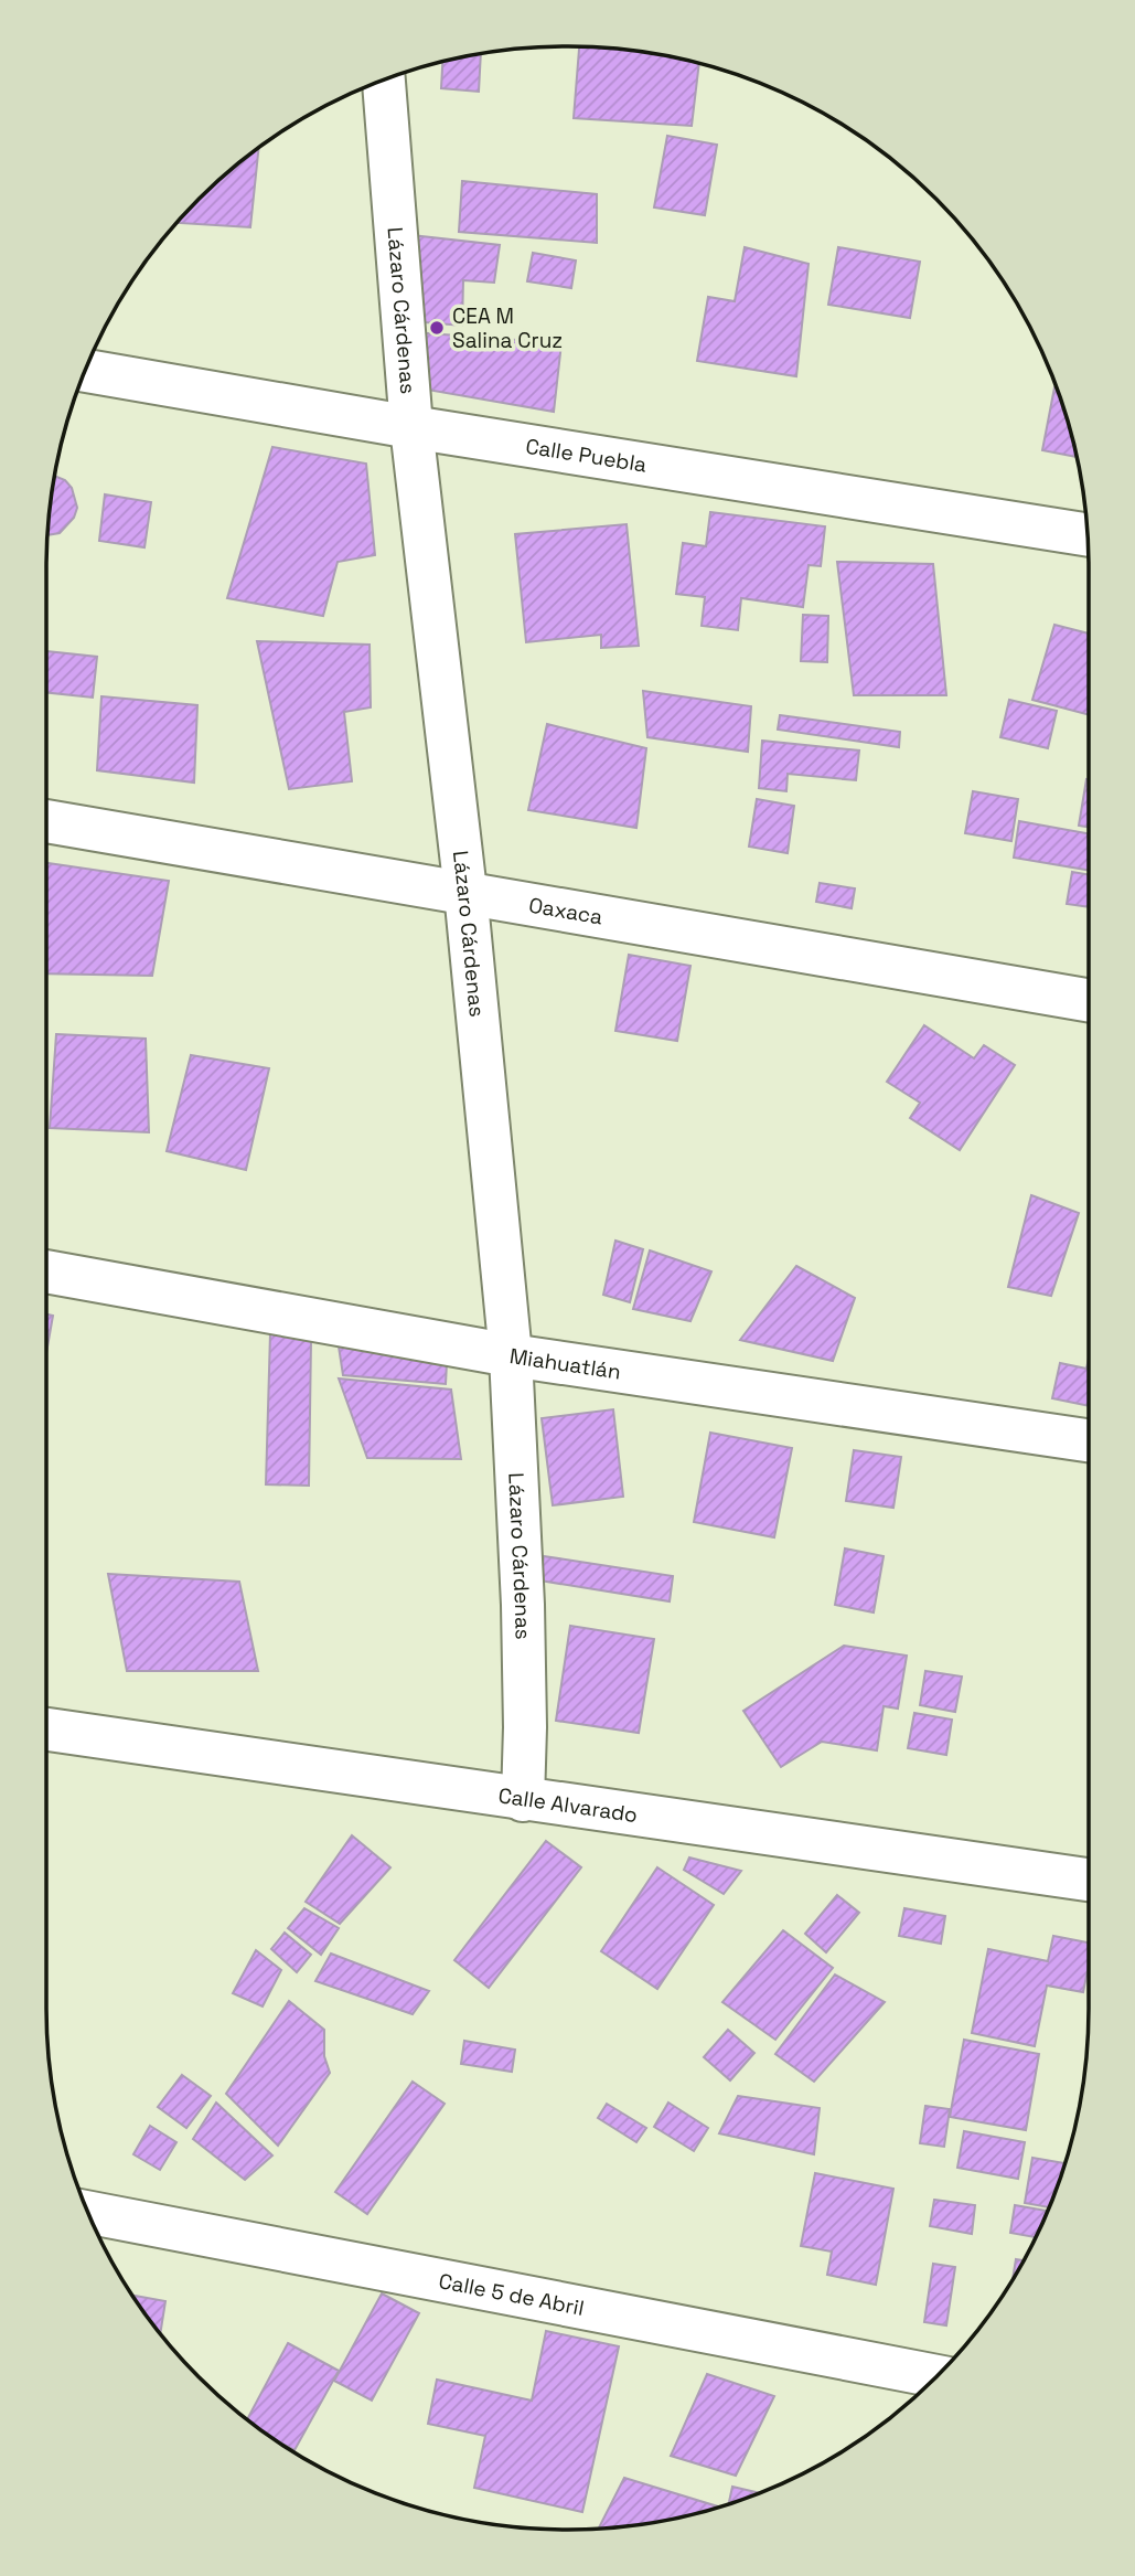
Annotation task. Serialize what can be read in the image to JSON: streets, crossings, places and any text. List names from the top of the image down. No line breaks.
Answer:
{"streets":{"street":["Lázaro Cárdenas","Calle Puebla","Oaxaca","Miahuatlán","Calle Alvarado","Calle 5 de Abril"]},"crossings":[["Lázaro Cárdenas","Calle Puebla"],["Lázaro Cárdenas","Oaxaca"],["Lázaro Cárdenas","Miahuatlán"],["Lázaro Cárdenas","Calle Alvarado"]],"places":["CEA M Salina Cruz"]}
